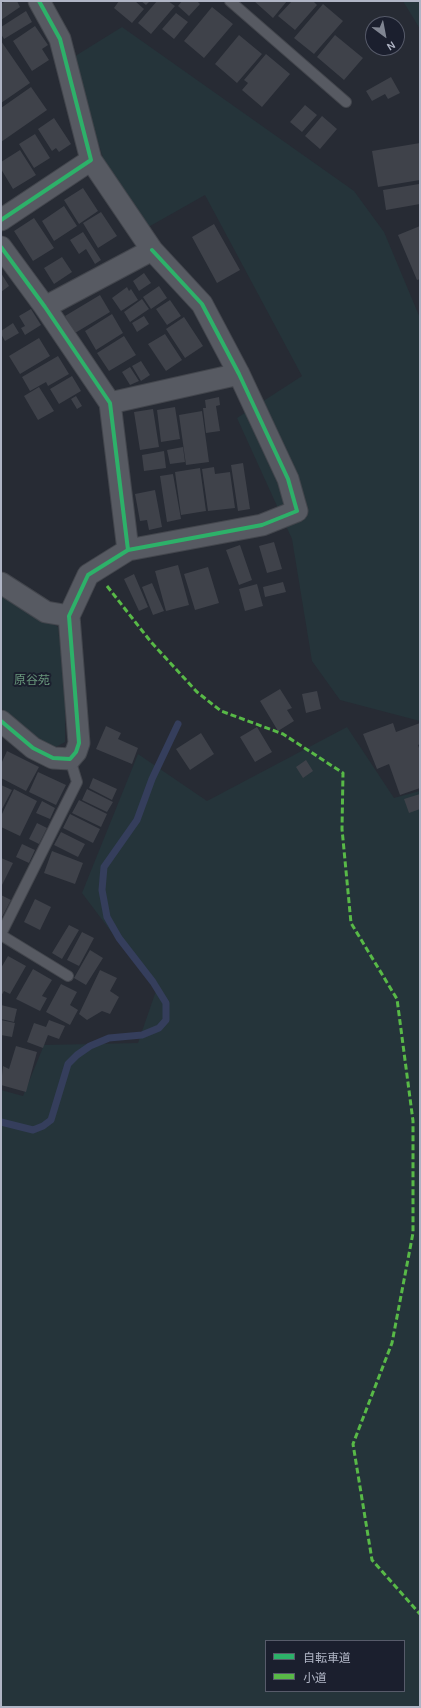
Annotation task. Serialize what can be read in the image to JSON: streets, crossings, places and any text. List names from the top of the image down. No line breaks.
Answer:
{"parks":["原谷苑"],"legend":["自転車道","小道"],"north":"bottom right"}
